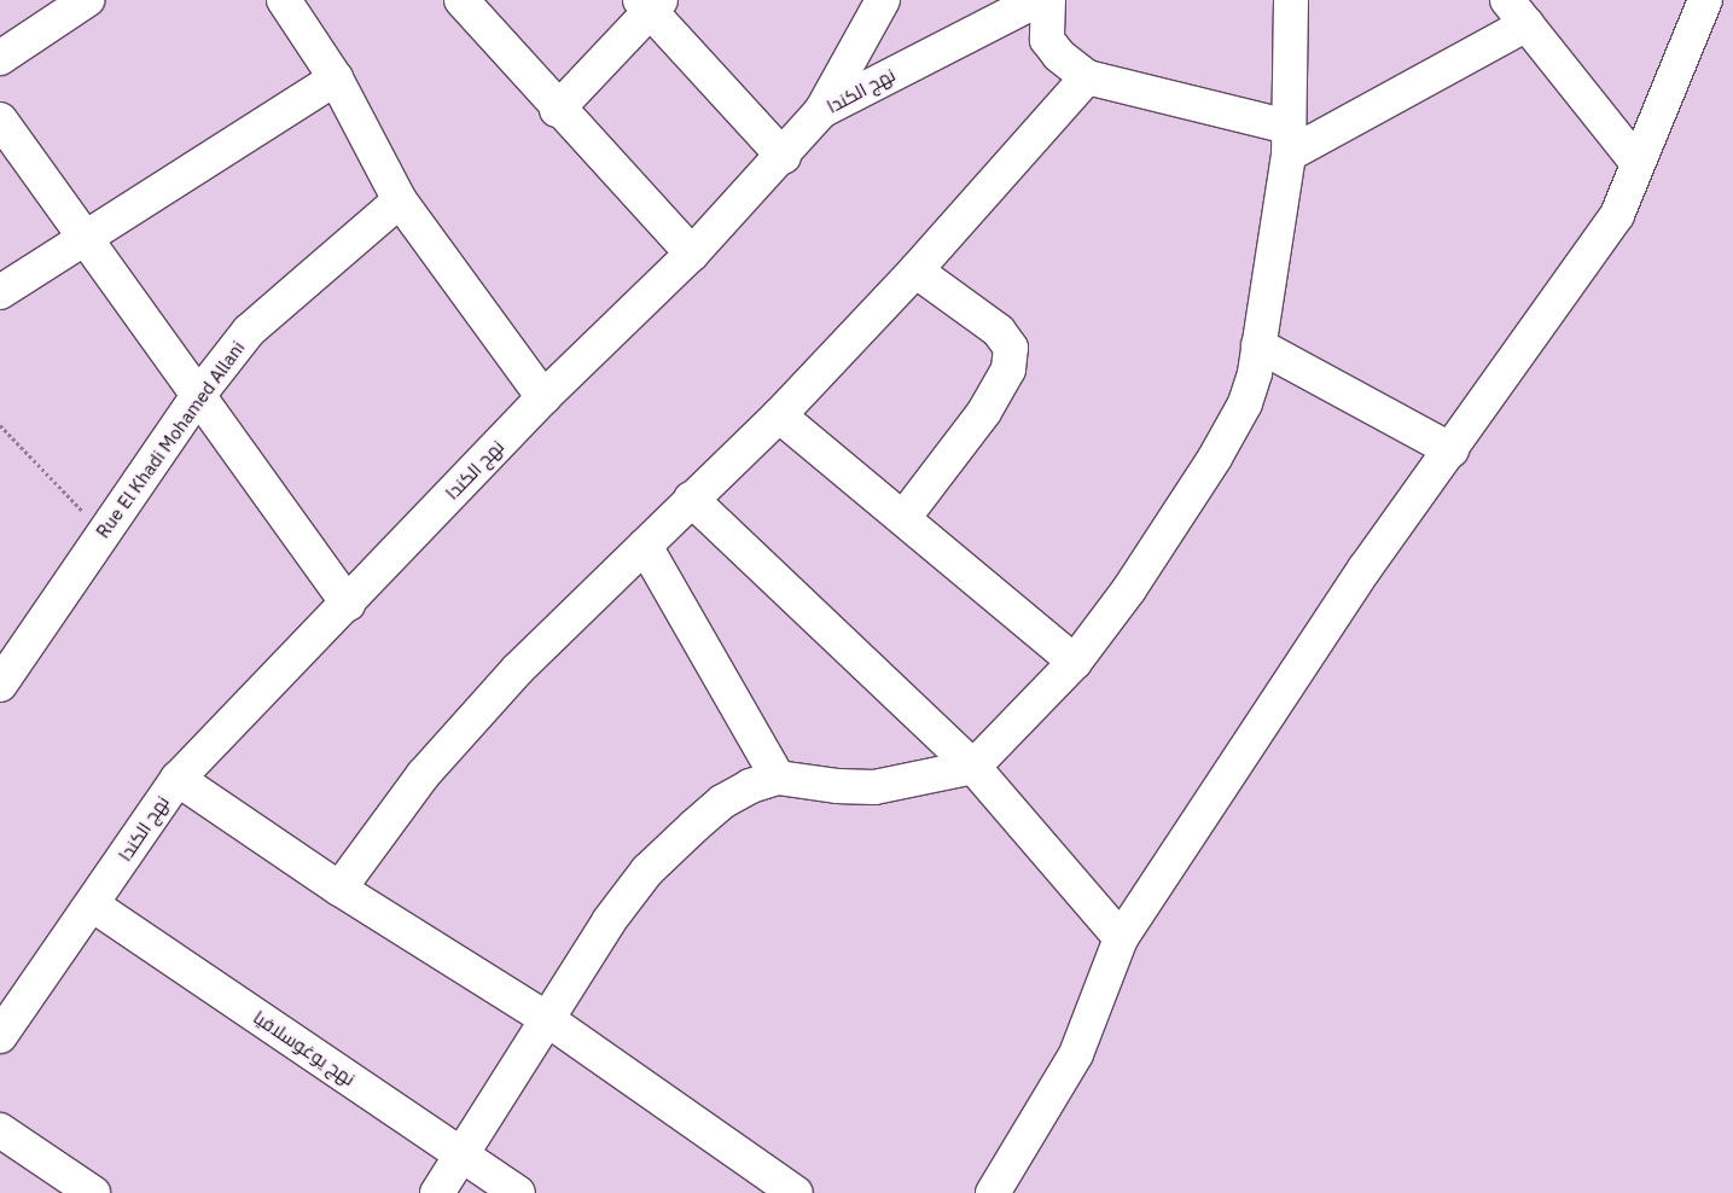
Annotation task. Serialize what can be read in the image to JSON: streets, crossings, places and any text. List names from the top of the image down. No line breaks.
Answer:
{"streets":{"street":["نهج الكندا","Rue El Khadi Mohamed Allani","نهج يوغوسلافيا"]},"crossings":[["نهج الكندا","نهج يوغوسلافيا"]]}
